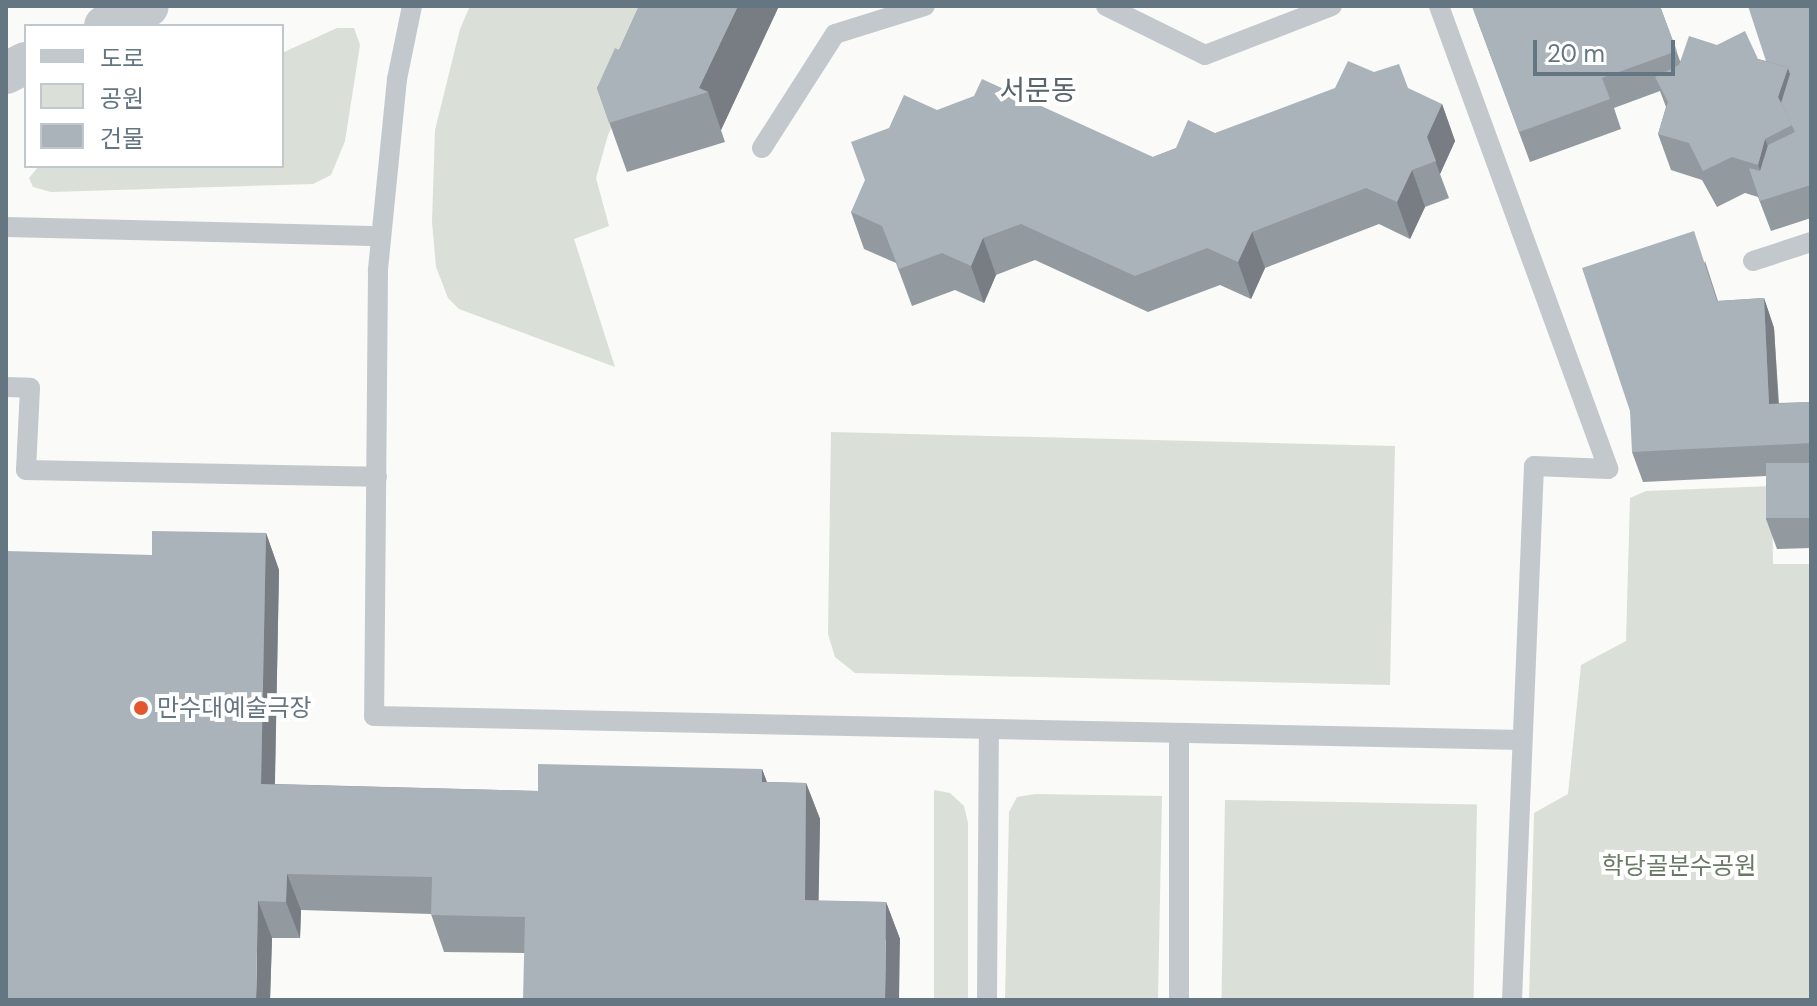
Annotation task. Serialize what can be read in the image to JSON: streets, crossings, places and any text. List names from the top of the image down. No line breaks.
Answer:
{"districts":["서문동"],"parks":["학당골분수공원"],"places":["만수대예술극장"],"legend":["도로","공원","건물"],"scale_bar":"20 m"}
